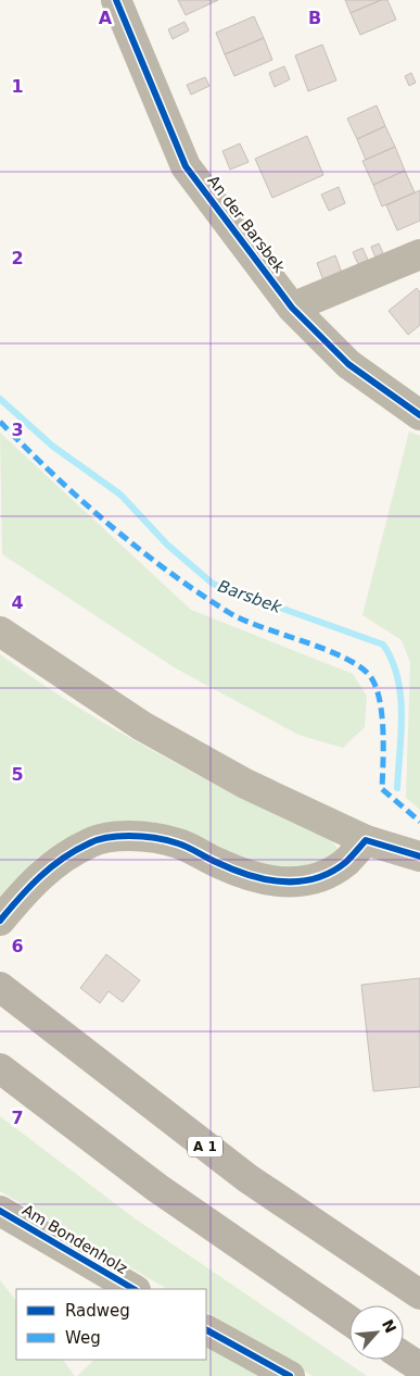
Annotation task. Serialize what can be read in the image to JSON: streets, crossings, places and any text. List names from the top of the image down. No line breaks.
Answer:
{"streets":{"highway":["A 1"],"street":["An der Barsbek","Am Bondenholz"]},"water":["Barsbek"],"legend":["Radweg","Weg"],"north":"top right","grid":{"columns":["A","B"],"rows":["1","2","3","4","5","6","7"]}}
